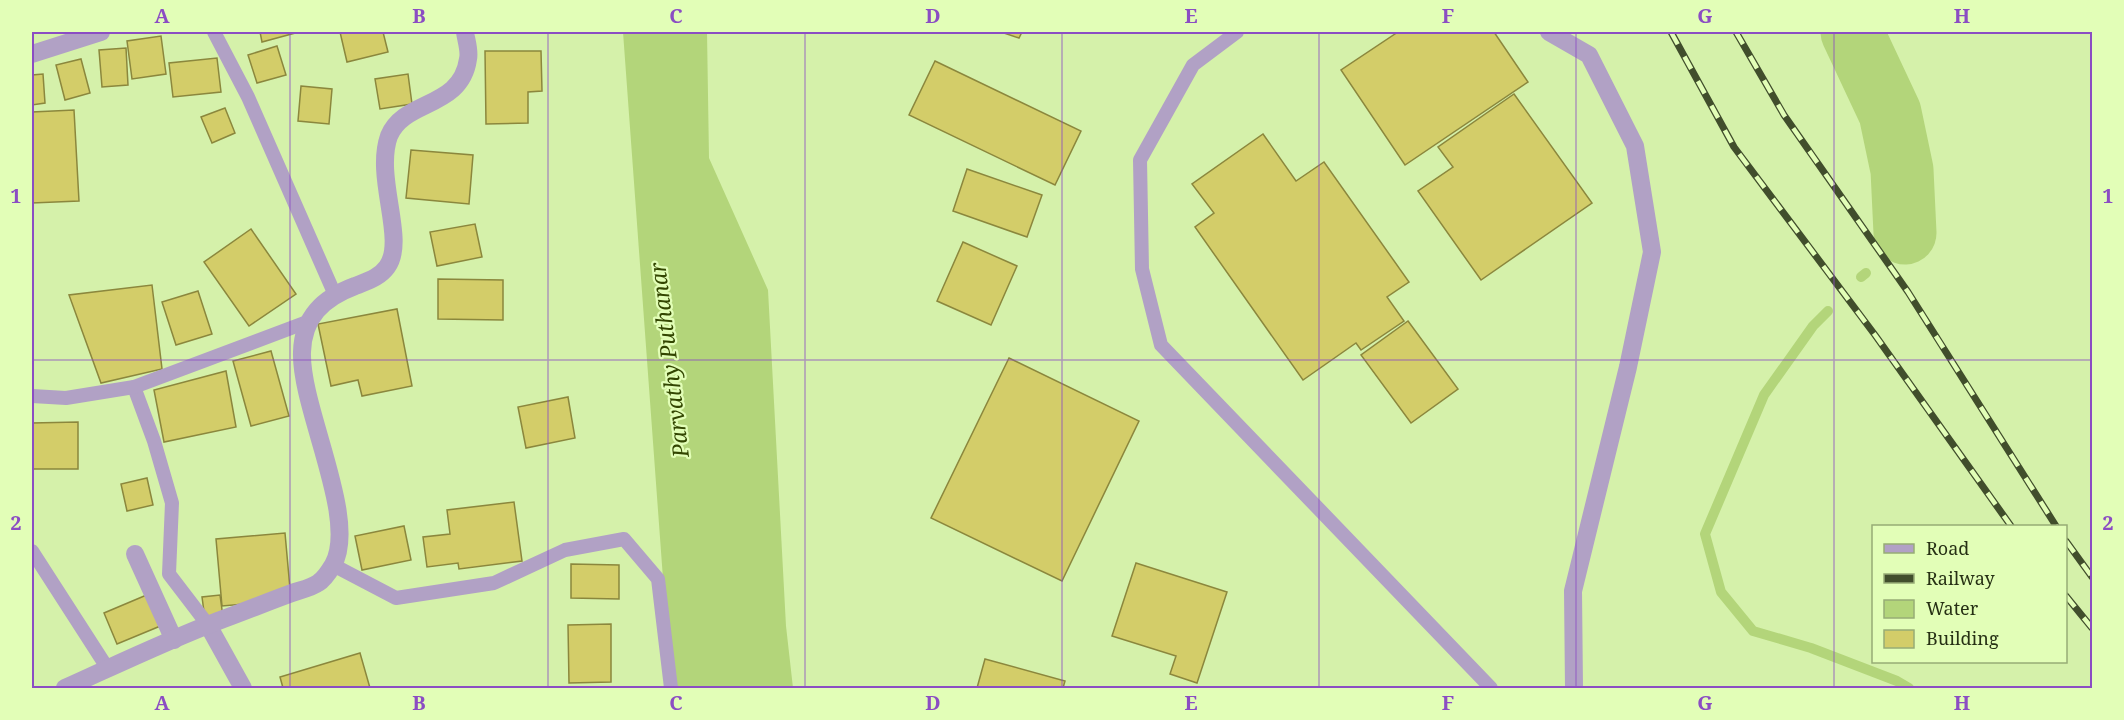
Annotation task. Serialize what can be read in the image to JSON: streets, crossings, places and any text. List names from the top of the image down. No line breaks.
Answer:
{"water":["Parvathy Puthanar"],"legend":["Road","Railway","Water","Building"],"grid":{"columns":["A","B","C","D","E","F","G","H"],"rows":["1","2"]}}
